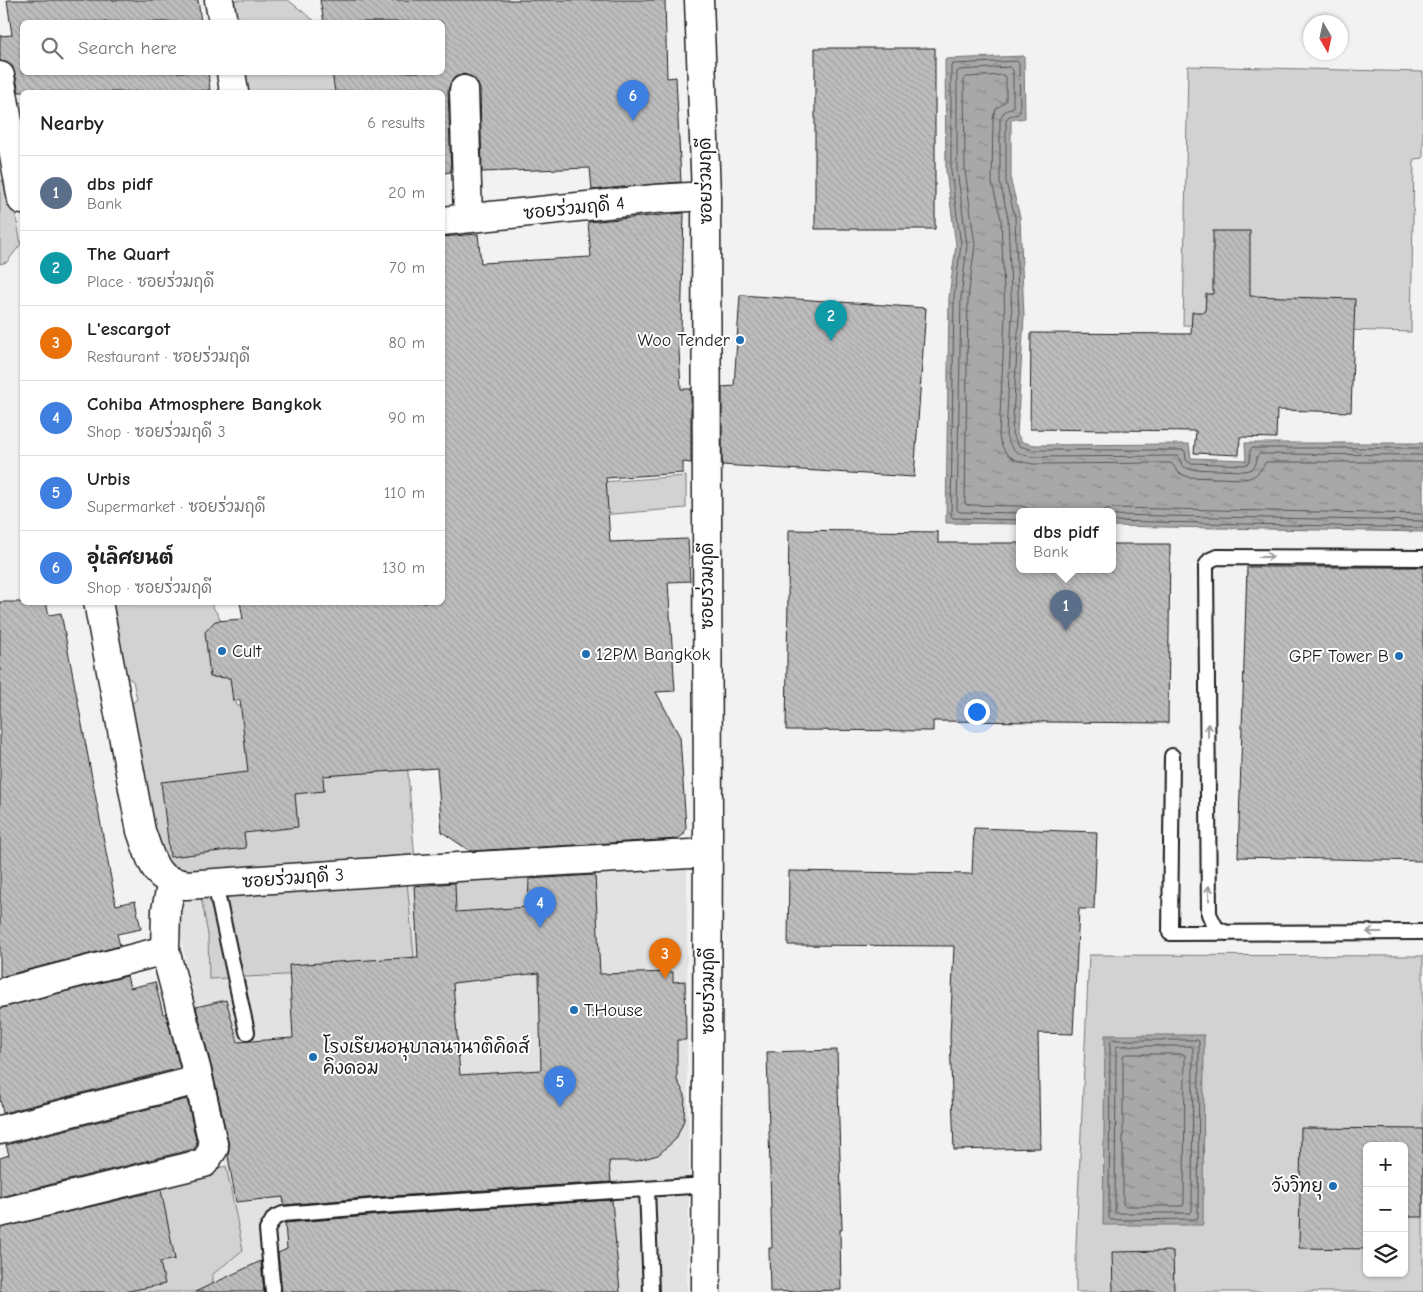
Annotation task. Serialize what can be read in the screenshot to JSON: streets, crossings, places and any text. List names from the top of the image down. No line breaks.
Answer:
{"streets":{"street":["ซอยร่วมฤดี","ซอยร่วมฤดี 4","ซอยร่วมฤดี 3"]},"crossings":[["ซอยร่วมฤดี","ซอยร่วมฤดี 4"],["ซอยร่วมฤดี","ซอยร่วมฤดี 3"]],"places":["Woo Tender","Cult","12PM Bangkok","GPF Tower B","T.House","โรงเรียนอนุบาลนานาติคิดส์ คิงดอม","วังวิทยุ"],"north":"bottom","page":{"search":"Search here","pins":["6","2","1","4","3","5"],"heading":["Nearby","6 results"],"list":[{"mark":"1","name":"dbs pidf","note":"Bank","value":"20 m"},{"mark":"2","name":"The Quart","note":"Place · ซอยร่วมฤดี","value":"70 m"},{"mark":"3","name":"L'escargot","note":"Restaurant · ซอยร่วมฤดี","value":"80 m"},{"mark":"4","name":"Cohiba Atmosphere Bangkok","note":"Shop · ซอยร่วมฤดี 3","value":"90 m"},{"mark":"5","name":"Urbis","note":"Supermarket · ซอยร่วมฤดี","value":"110 m"},{"mark":"6","name":"อุ่เลิศยนต์","note":"Shop · ซอยร่วมฤดี","value":"130 m"}],"popup":["dbs pidf","Bank"],"map_buttons":["+","−"]}}
